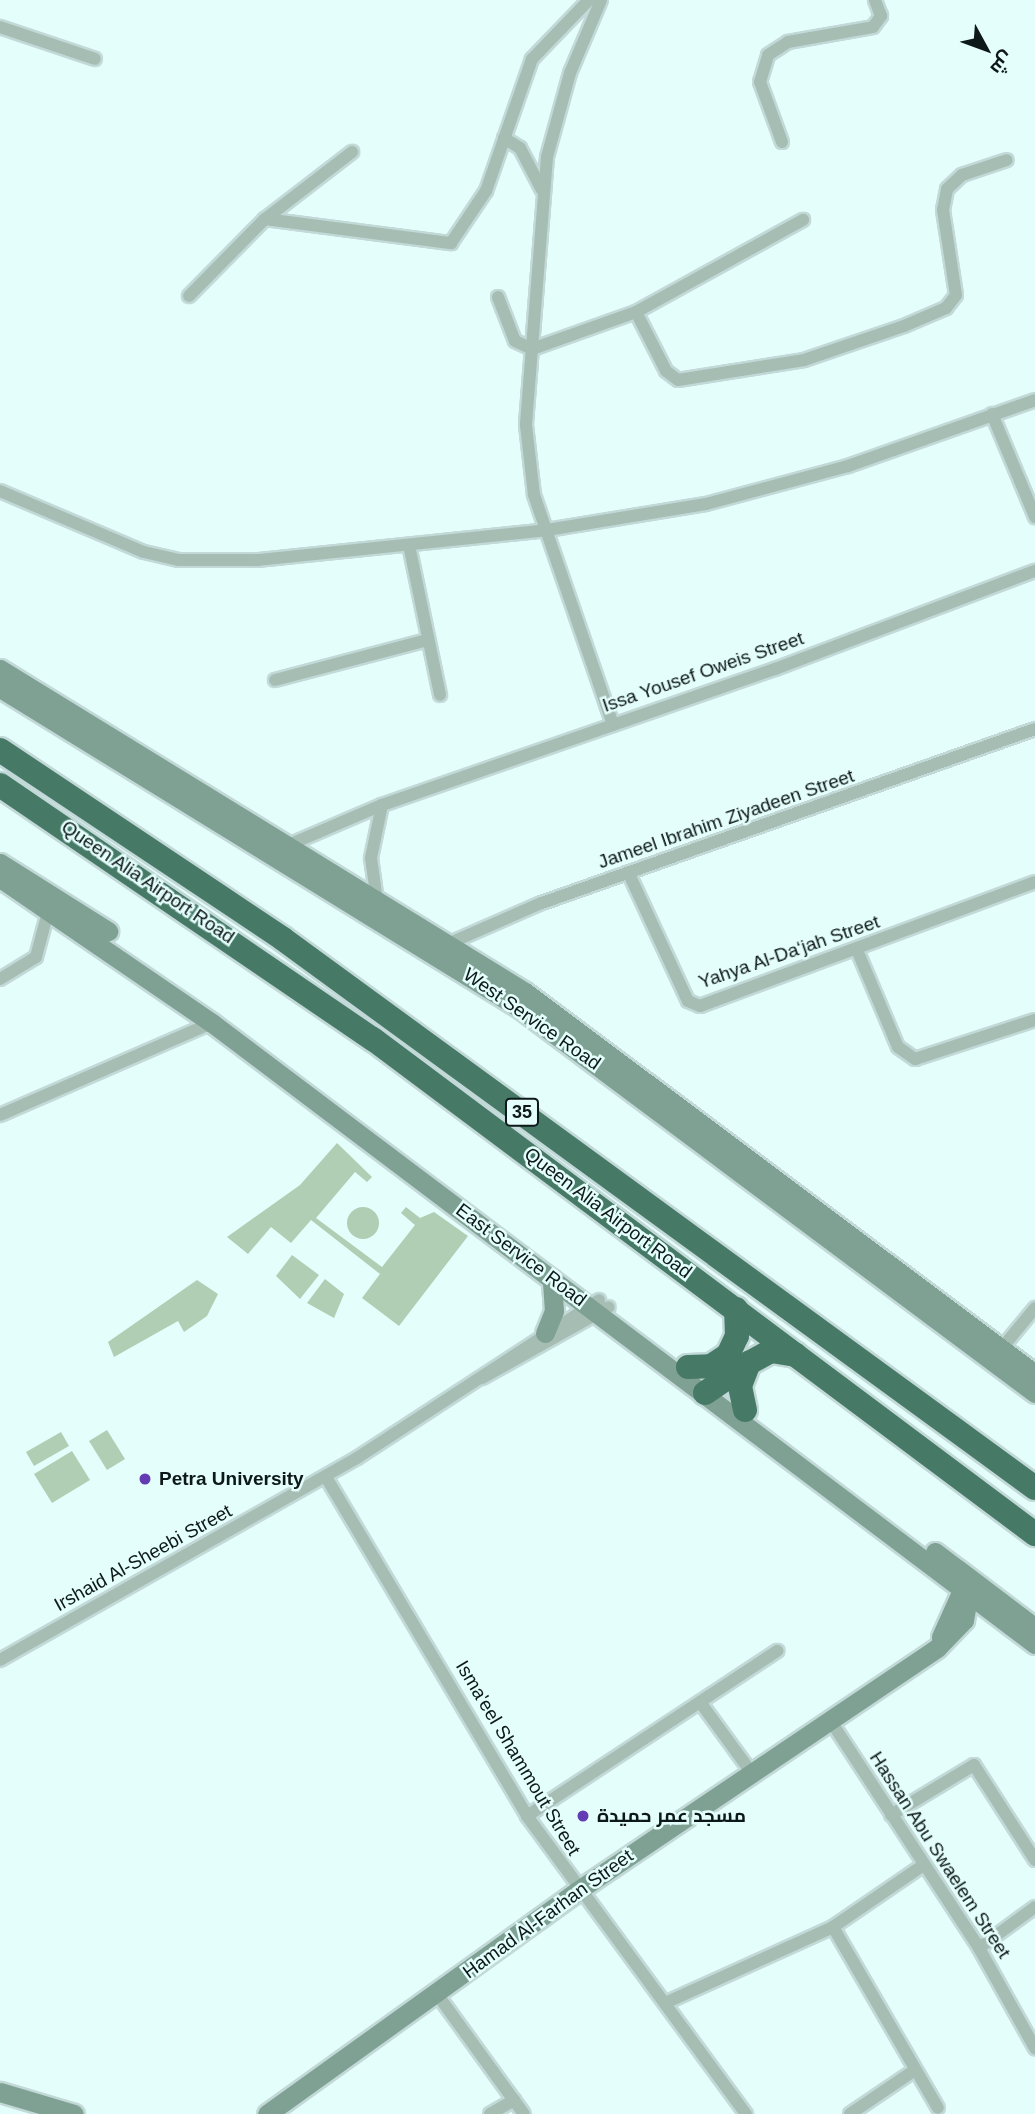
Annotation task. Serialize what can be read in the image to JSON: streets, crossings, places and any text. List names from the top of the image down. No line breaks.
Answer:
{"streets":{"highway":["Queen Alia Airport Road","35"],"street":["Issa Yousef Oweis Street","Jameel Ibrahim Ziyadeen Street","Yahya Al-Da‘jah Street","West Service Road","East Service Road","Irshaid Al-Sheebi Street","Isma'eel Shammout Street","Hassan Abu Swaelem Street","Hamad Al-Farhan Street"]},"crossings":[["Issa Yousef Oweis Street","West Service Road"],["Jameel Ibrahim Ziyadeen Street","Yahya Al-Da‘jah Street"],["Jameel Ibrahim Ziyadeen Street","West Service Road"],["East Service Road","Irshaid Al-Sheebi Street"],["East Service Road","Hamad Al-Farhan Street"],["Irshaid Al-Sheebi Street","Isma'eel Shammout Street"],["Isma'eel Shammout Street","Hamad Al-Farhan Street"],["Hassan Abu Swaelem Street","Hamad Al-Farhan Street"]],"places":["Petra University","مسجد عمر حميدة"],"north":"bottom right"}
